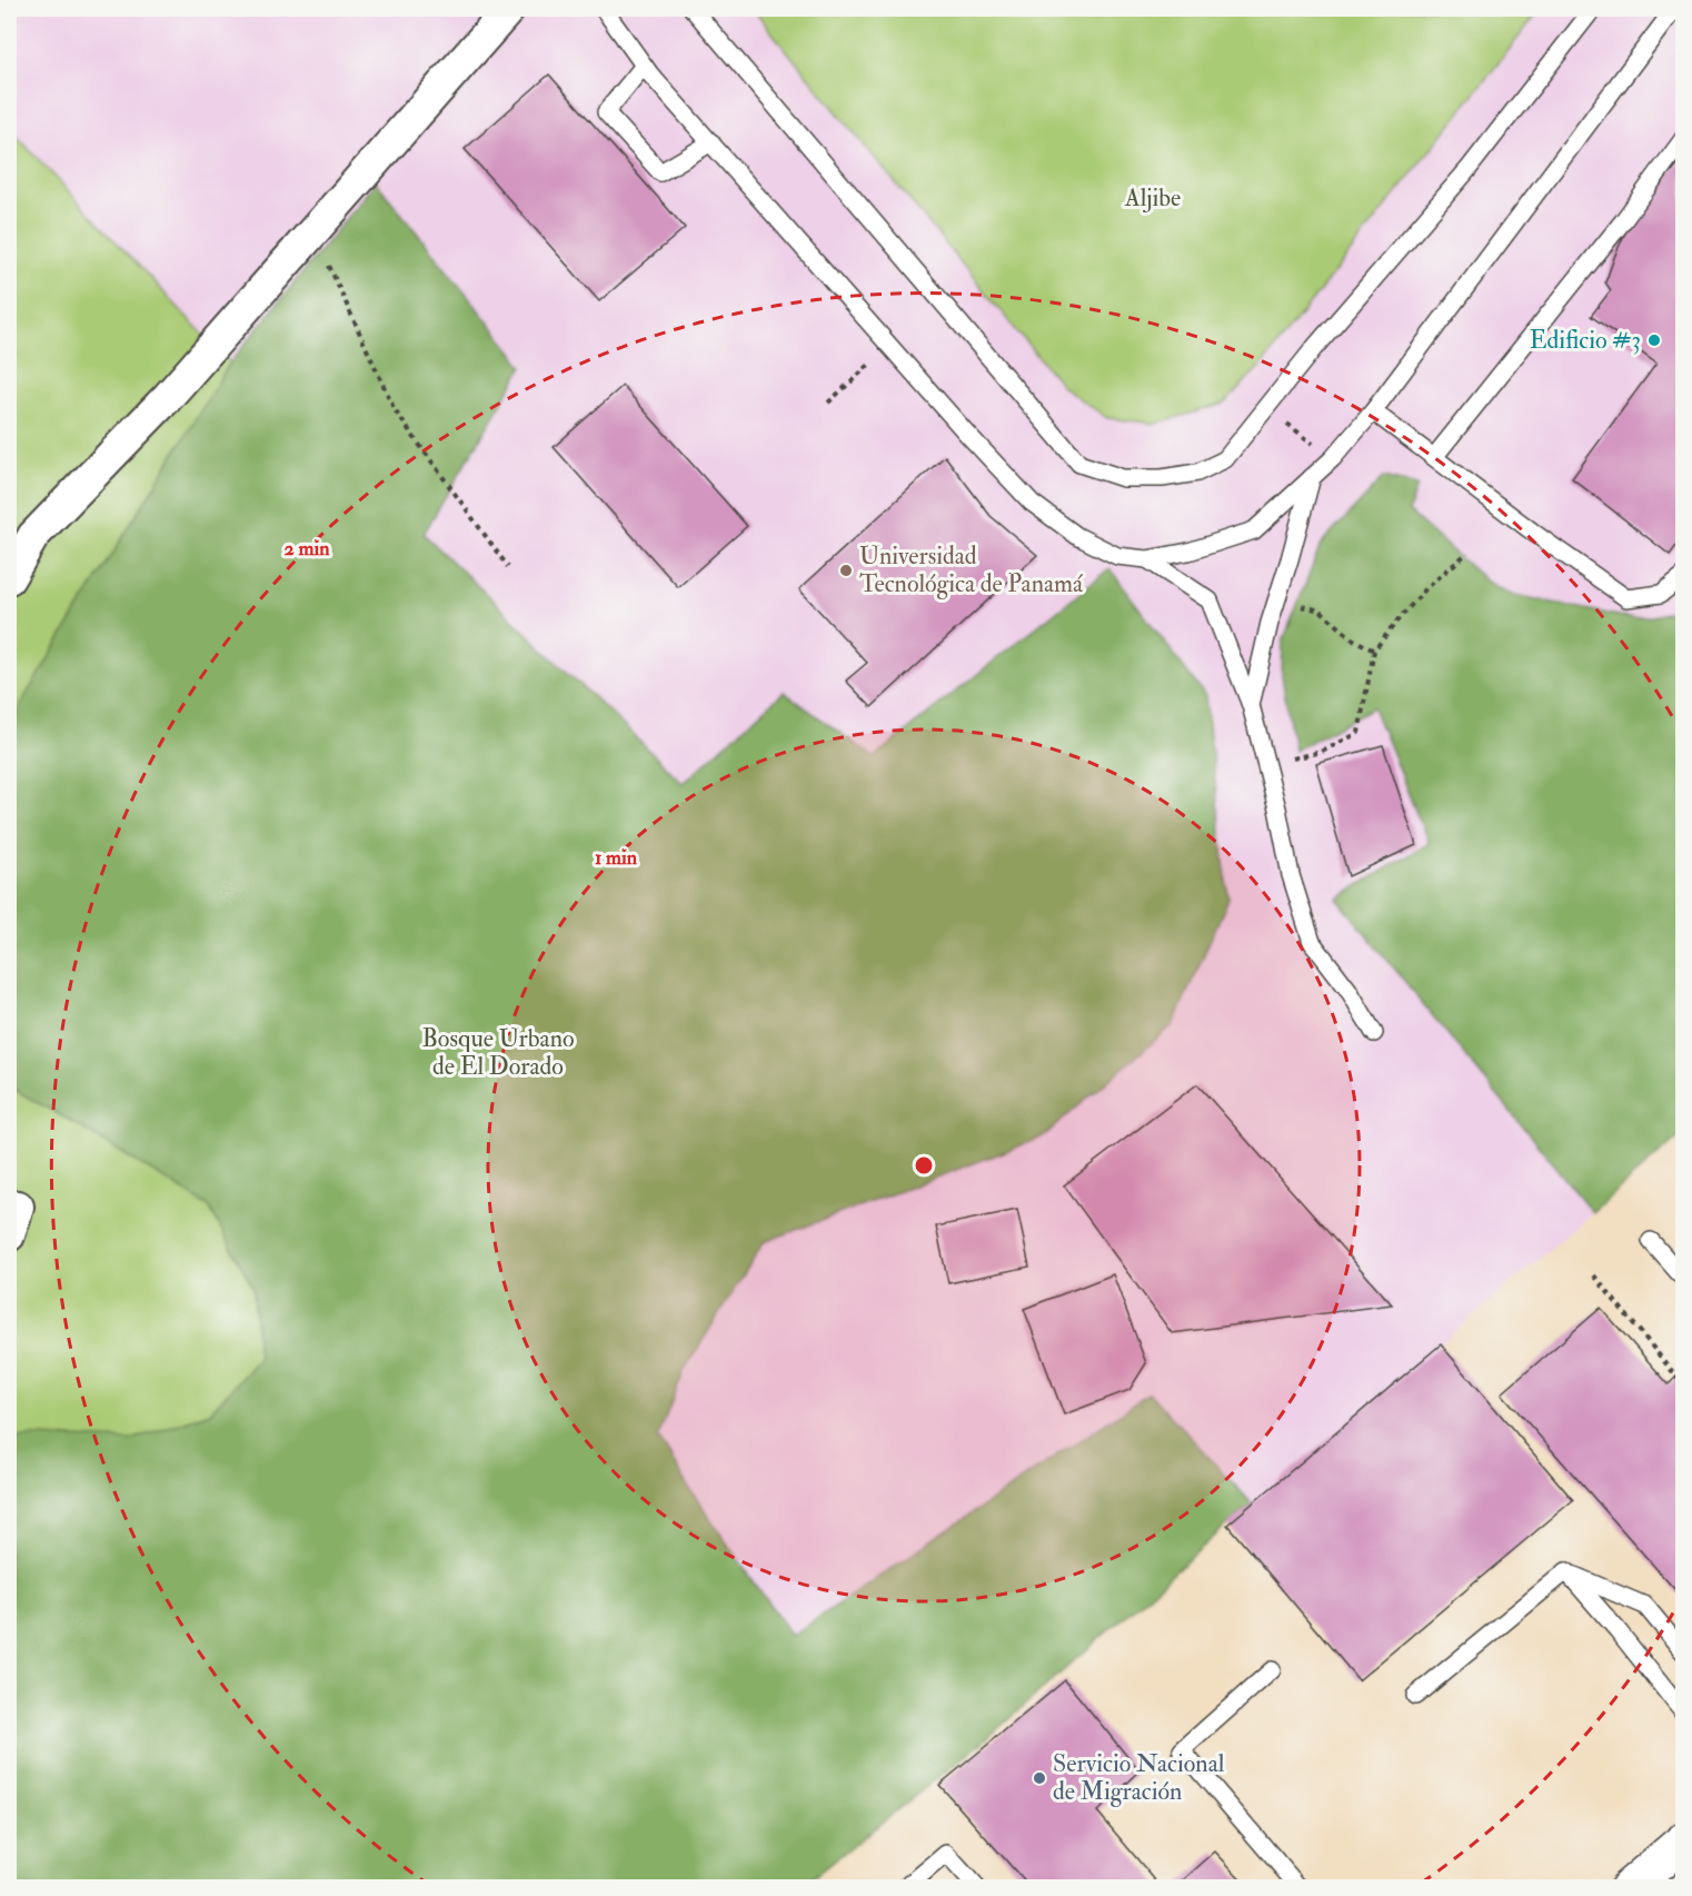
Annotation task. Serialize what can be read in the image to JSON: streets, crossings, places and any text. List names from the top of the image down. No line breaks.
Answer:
{"parks":["Aljibe","Bosque Urbano de El Dorado"],"places":["Edificio #3","Universidad Tecnológica de Panamá","Servicio Nacional de Migración"],"rings":["2 min","1 min"]}
